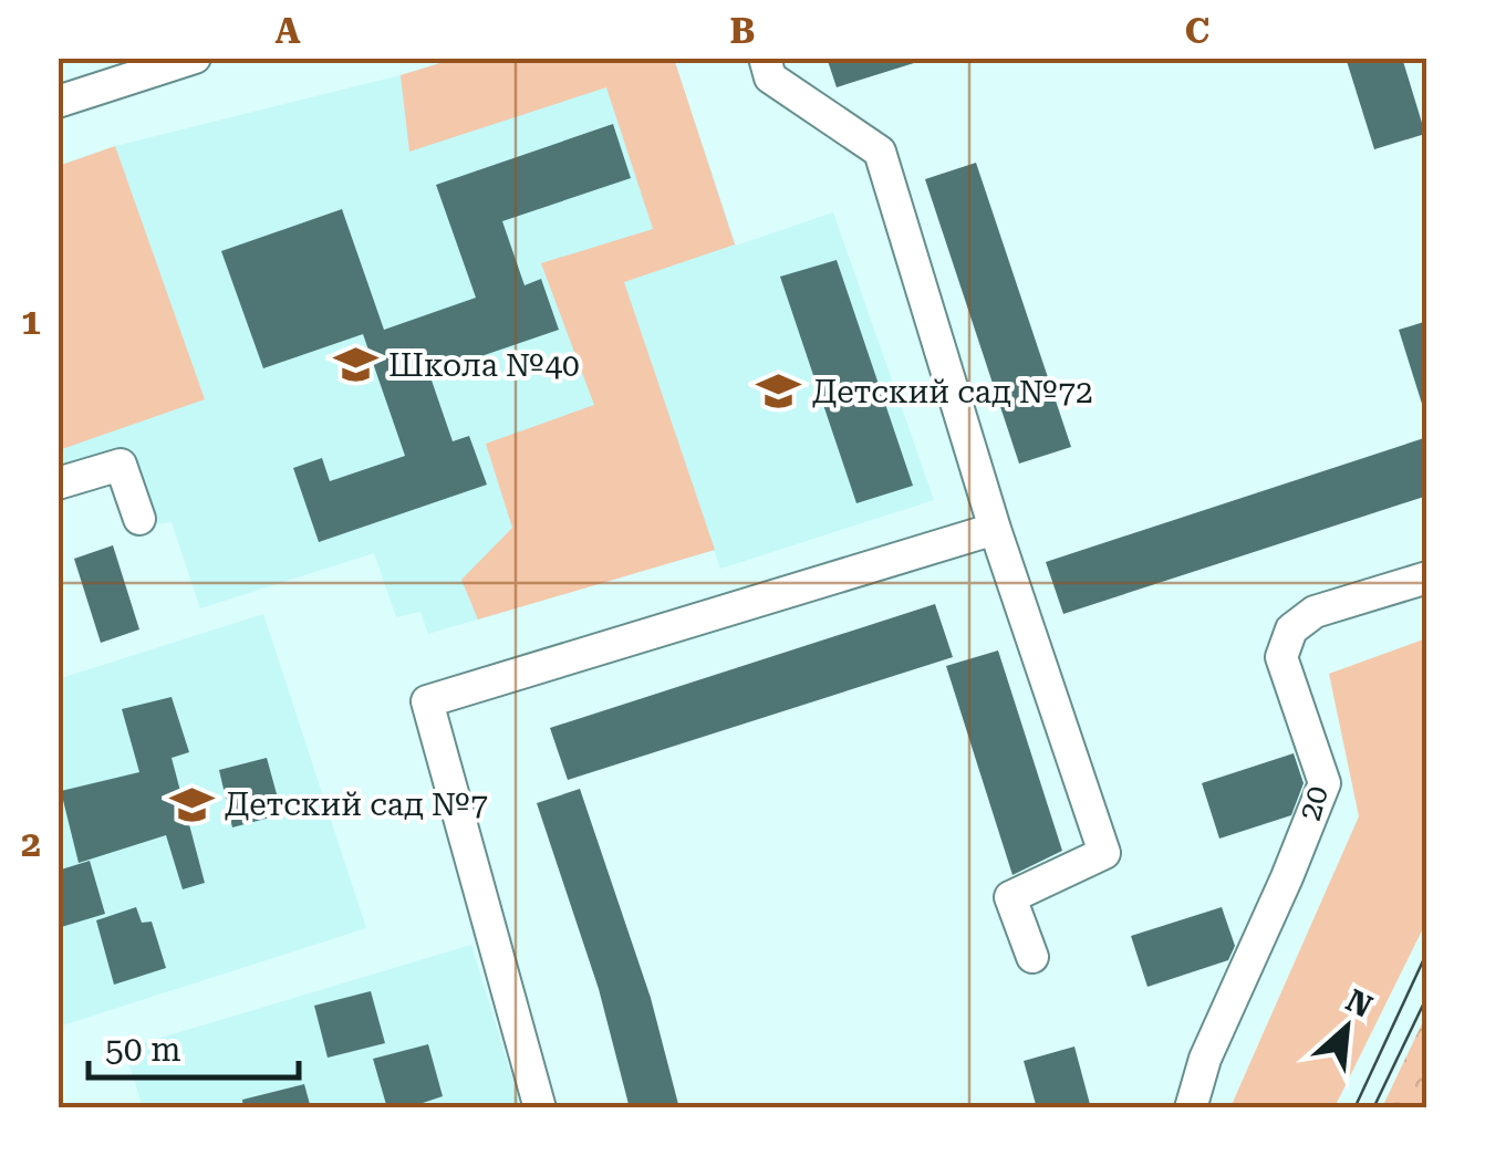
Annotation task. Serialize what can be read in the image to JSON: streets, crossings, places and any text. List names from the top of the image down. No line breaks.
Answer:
{"streets":{"street":["20"]},"places":{"school or university":["Школа №40","Детский сад №72","Детский сад №7"]},"scale_bar":"50 m","north":"top right","grid":{"columns":["A","B","C"],"rows":["1","2"]}}
